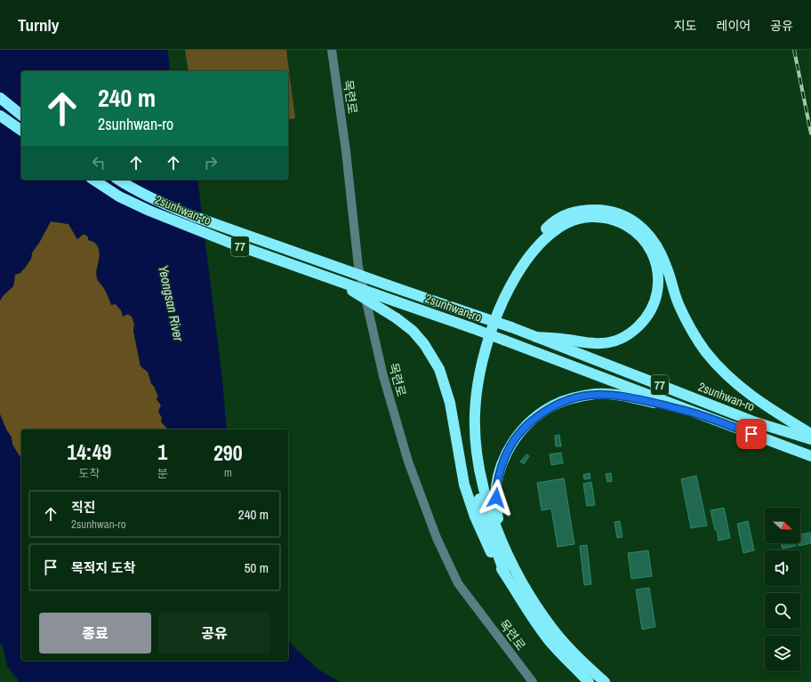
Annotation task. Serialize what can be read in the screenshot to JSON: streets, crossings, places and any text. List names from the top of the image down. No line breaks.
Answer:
{"streets":{"highway":["2sunhwan-ro","77"],"street":["목련로"]},"water":["Yeongsan River"],"north":"right","page":{"header":"Turnly","nav":["지도","레이어","공유"],"turn":["240 m","2sunhwan-ro"],"eta":["14:49","도착","1","분","290","m"],"list":[{"name":"직진","note":"2sunhwan-ro","value":"240 m"},{"name":"목적지 도착","value":"50 m"}],"buttons":["종료","공유"]}}
